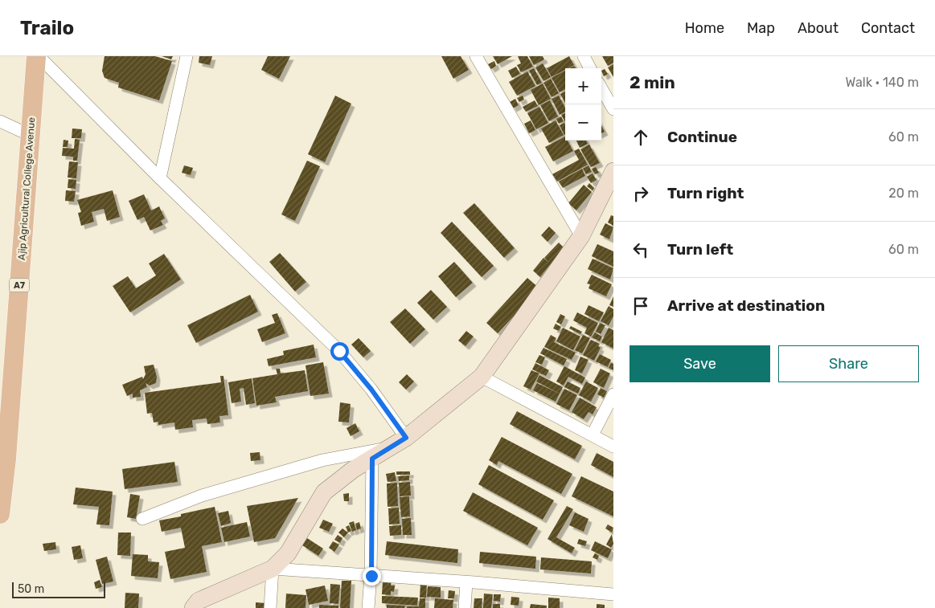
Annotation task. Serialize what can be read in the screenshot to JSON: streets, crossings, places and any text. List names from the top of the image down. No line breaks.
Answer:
{"streets":{"main road":["Ajip Agricultural College Avenue","A7"]},"scale_bar":"50 m","page":{"header":"Trailo","nav":["Home","Map","About","Contact"],"heading":["2 min","Walk · 140 m"],"map_buttons":["+","−"],"list":[["Continue","60 m"],["Turn right","20 m"],["Turn left","60 m"],"Arrive at destination"],"buttons":["Save","Share"],"scale":"50 m"}}
